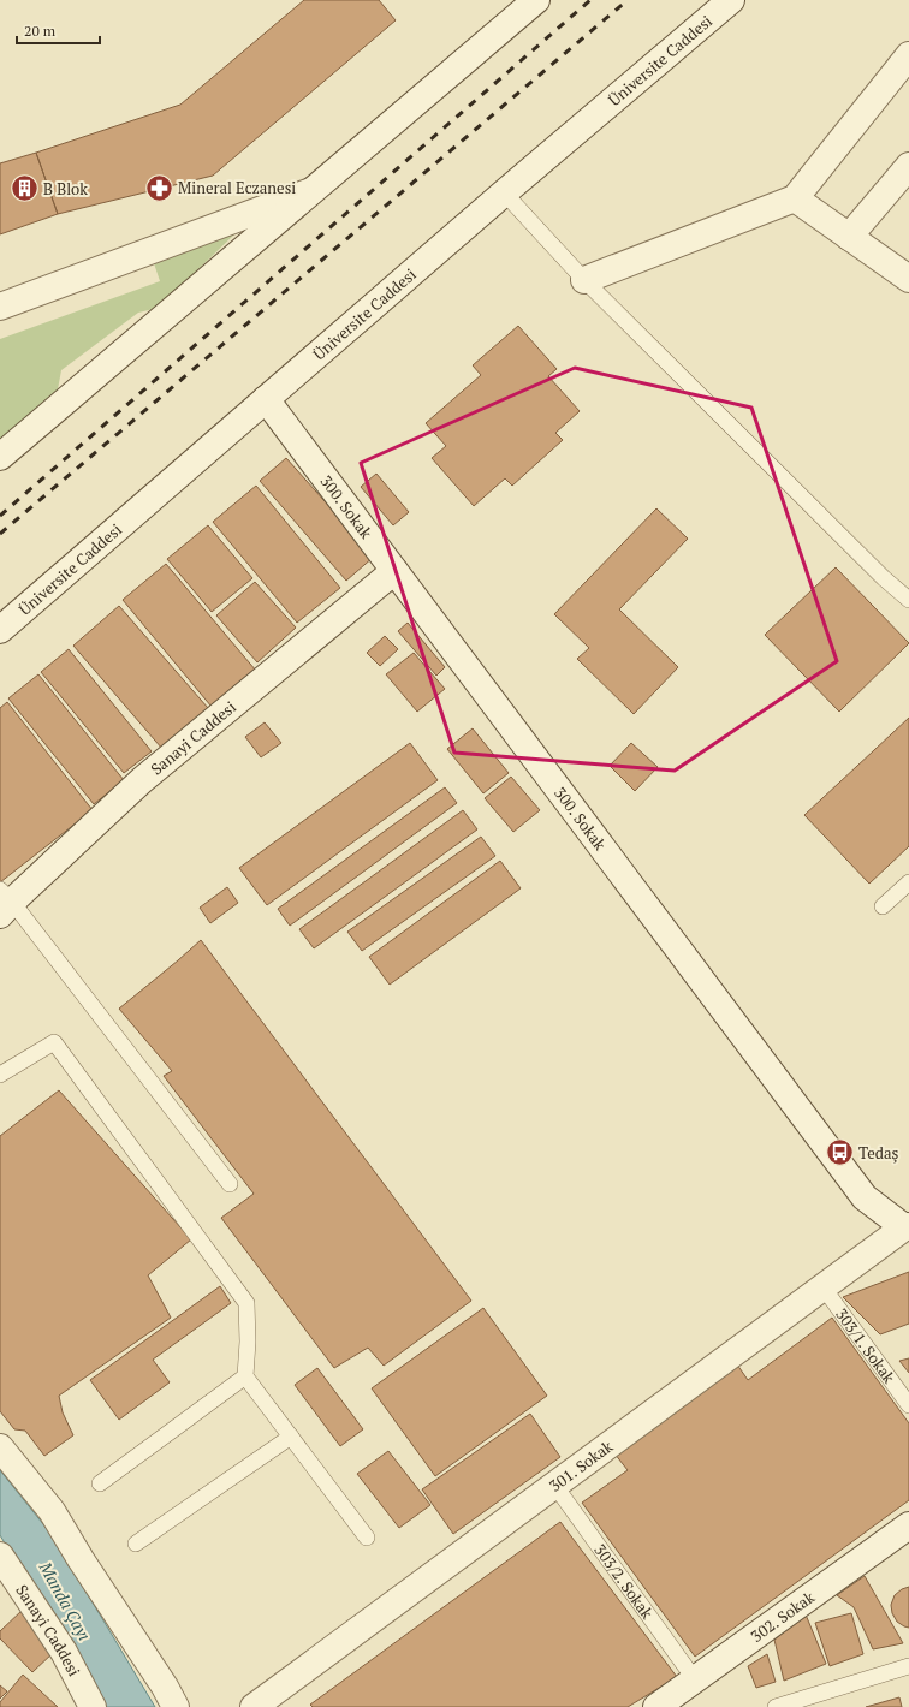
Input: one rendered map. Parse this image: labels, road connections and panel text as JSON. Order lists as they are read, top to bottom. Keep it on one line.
{"streets":{"street":["Üniversite Caddesi","300. Sokak","Sanayi Caddesi","301. Sokak","302. Sokak"],"lane":["303/1. Sokak","303/2. Sokak"]},"crossings":[["Üniversite Caddesi","300. Sokak"],["300. Sokak","Sanayi Caddesi"],["300. Sokak","301. Sokak"],["303/1. Sokak","301. Sokak"],["301. Sokak","303/2. Sokak"],["303/2. Sokak","302. Sokak"]],"water":["Manda Çayı"],"places":{"pharmacy":["Mineral Eczanesi"],"building":["B Blok"],"bus stop":["Tedaş"]},"scale_bar":"20 m"}
